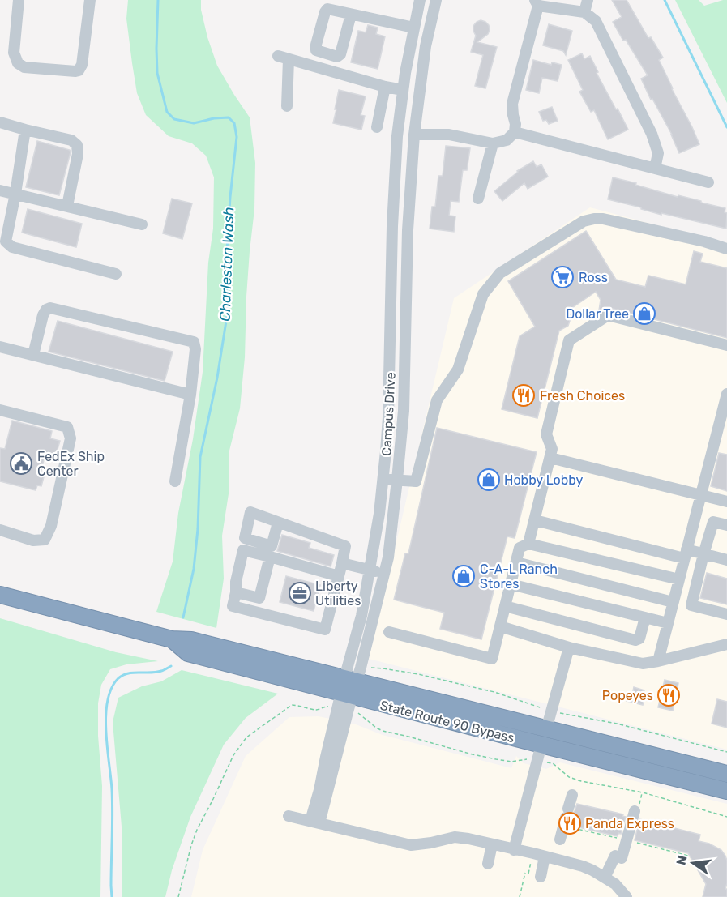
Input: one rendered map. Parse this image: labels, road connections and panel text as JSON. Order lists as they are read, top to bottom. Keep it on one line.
{"streets":{"highway":["State Route 90 Bypass"],"street":["Campus Drive"]},"crossings":[["Campus Drive","State Route 90 Bypass"]],"water":["Charleston Wash"],"places":{"supermarket":["Ross"],"shop":["Dollar Tree","Hobby Lobby","C-A-L Ranch Stores"],"restaurant":["Fresh Choices","Popeyes","Panda Express"],"public building":["FedEx Ship Center"],"office":["Liberty Utilities"]},"north":"left"}
